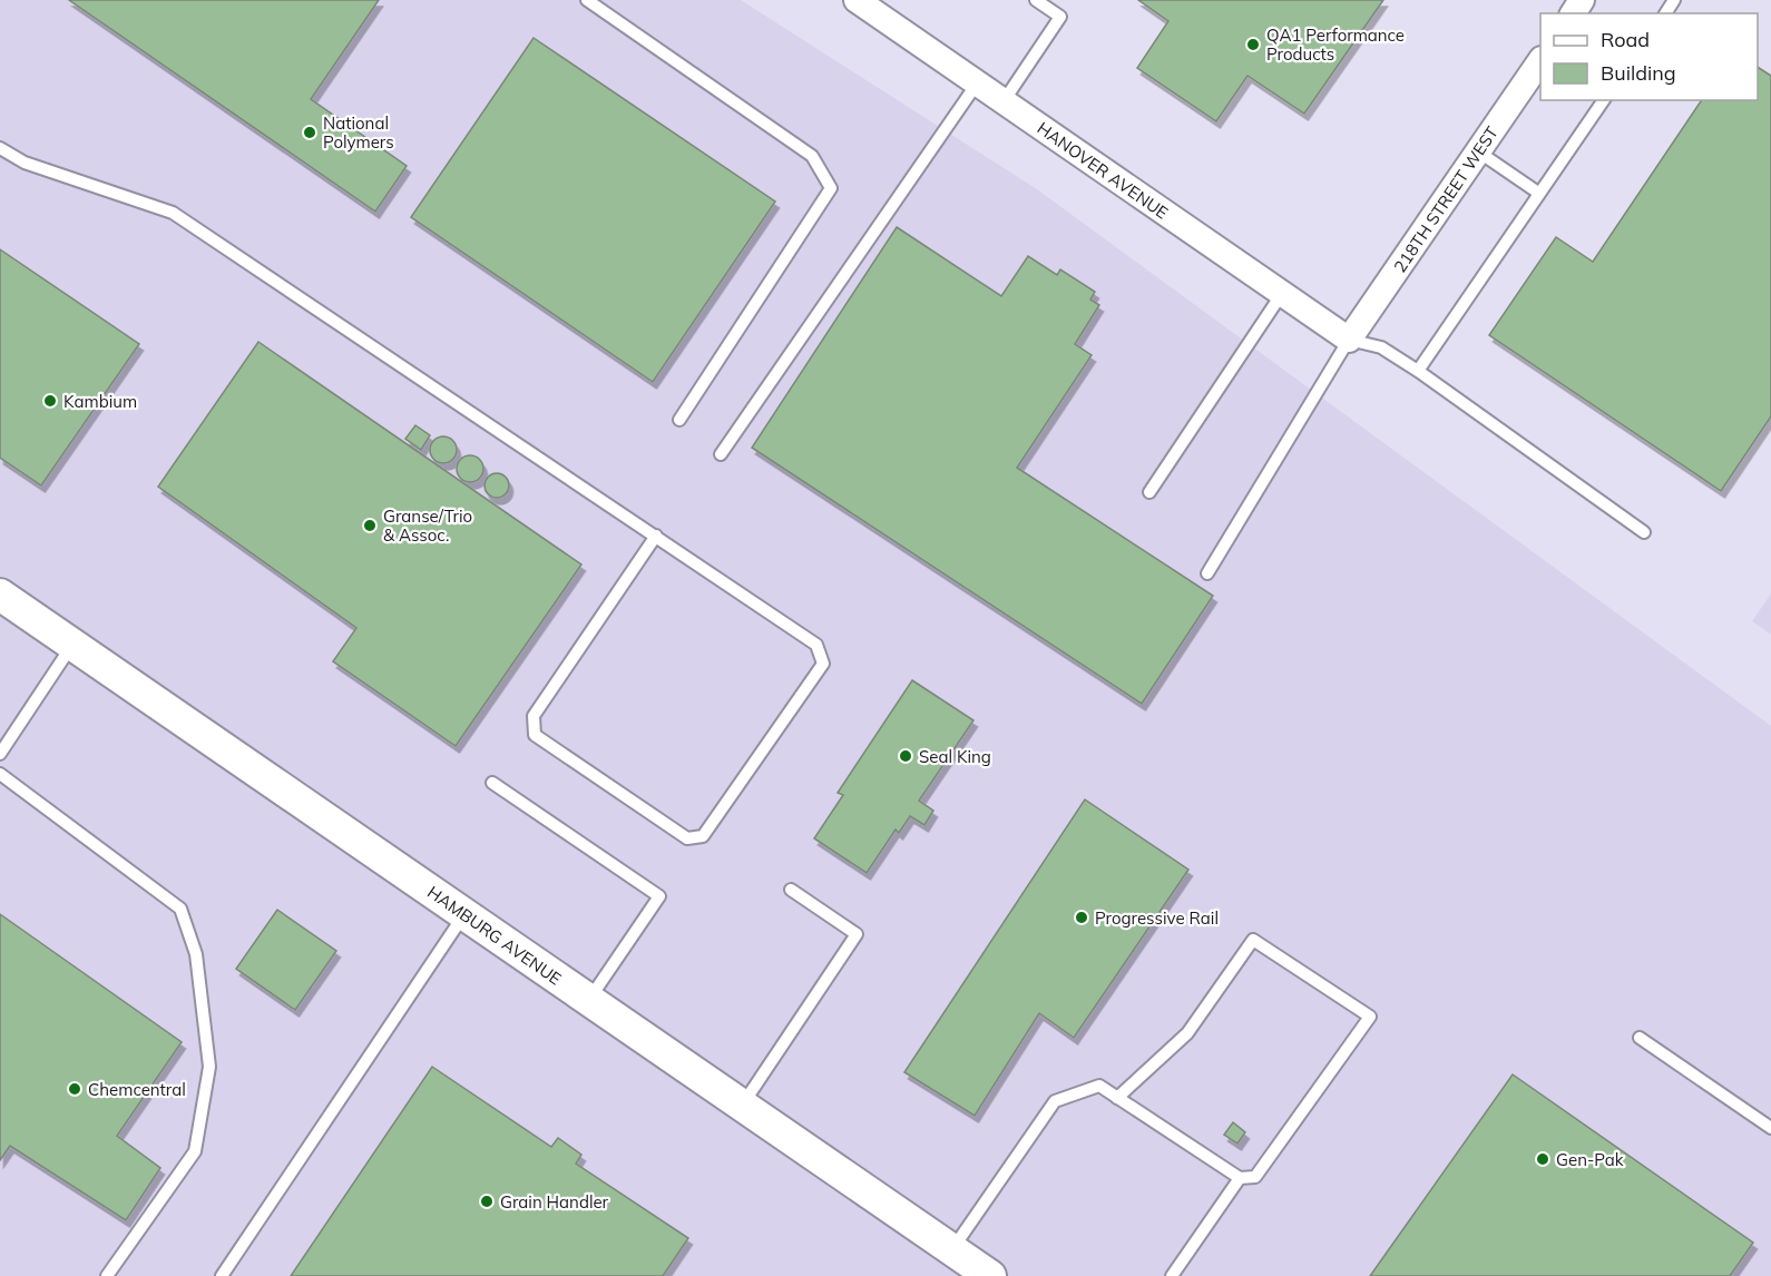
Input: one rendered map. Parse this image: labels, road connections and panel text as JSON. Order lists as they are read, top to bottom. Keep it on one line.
{"streets":{"street":["HANOVER AVENUE","218TH STREET WEST","HAMBURG AVENUE"]},"crossings":[["HANOVER AVENUE","218TH STREET WEST"]],"places":["QA1 Performance Products","National Polymers","Kambium","Granse/Trio & Assoc.","Seal King","Progressive Rail","Chemcentral","Gen-Pak","Grain Handler"],"legend":["Road","Building"]}
